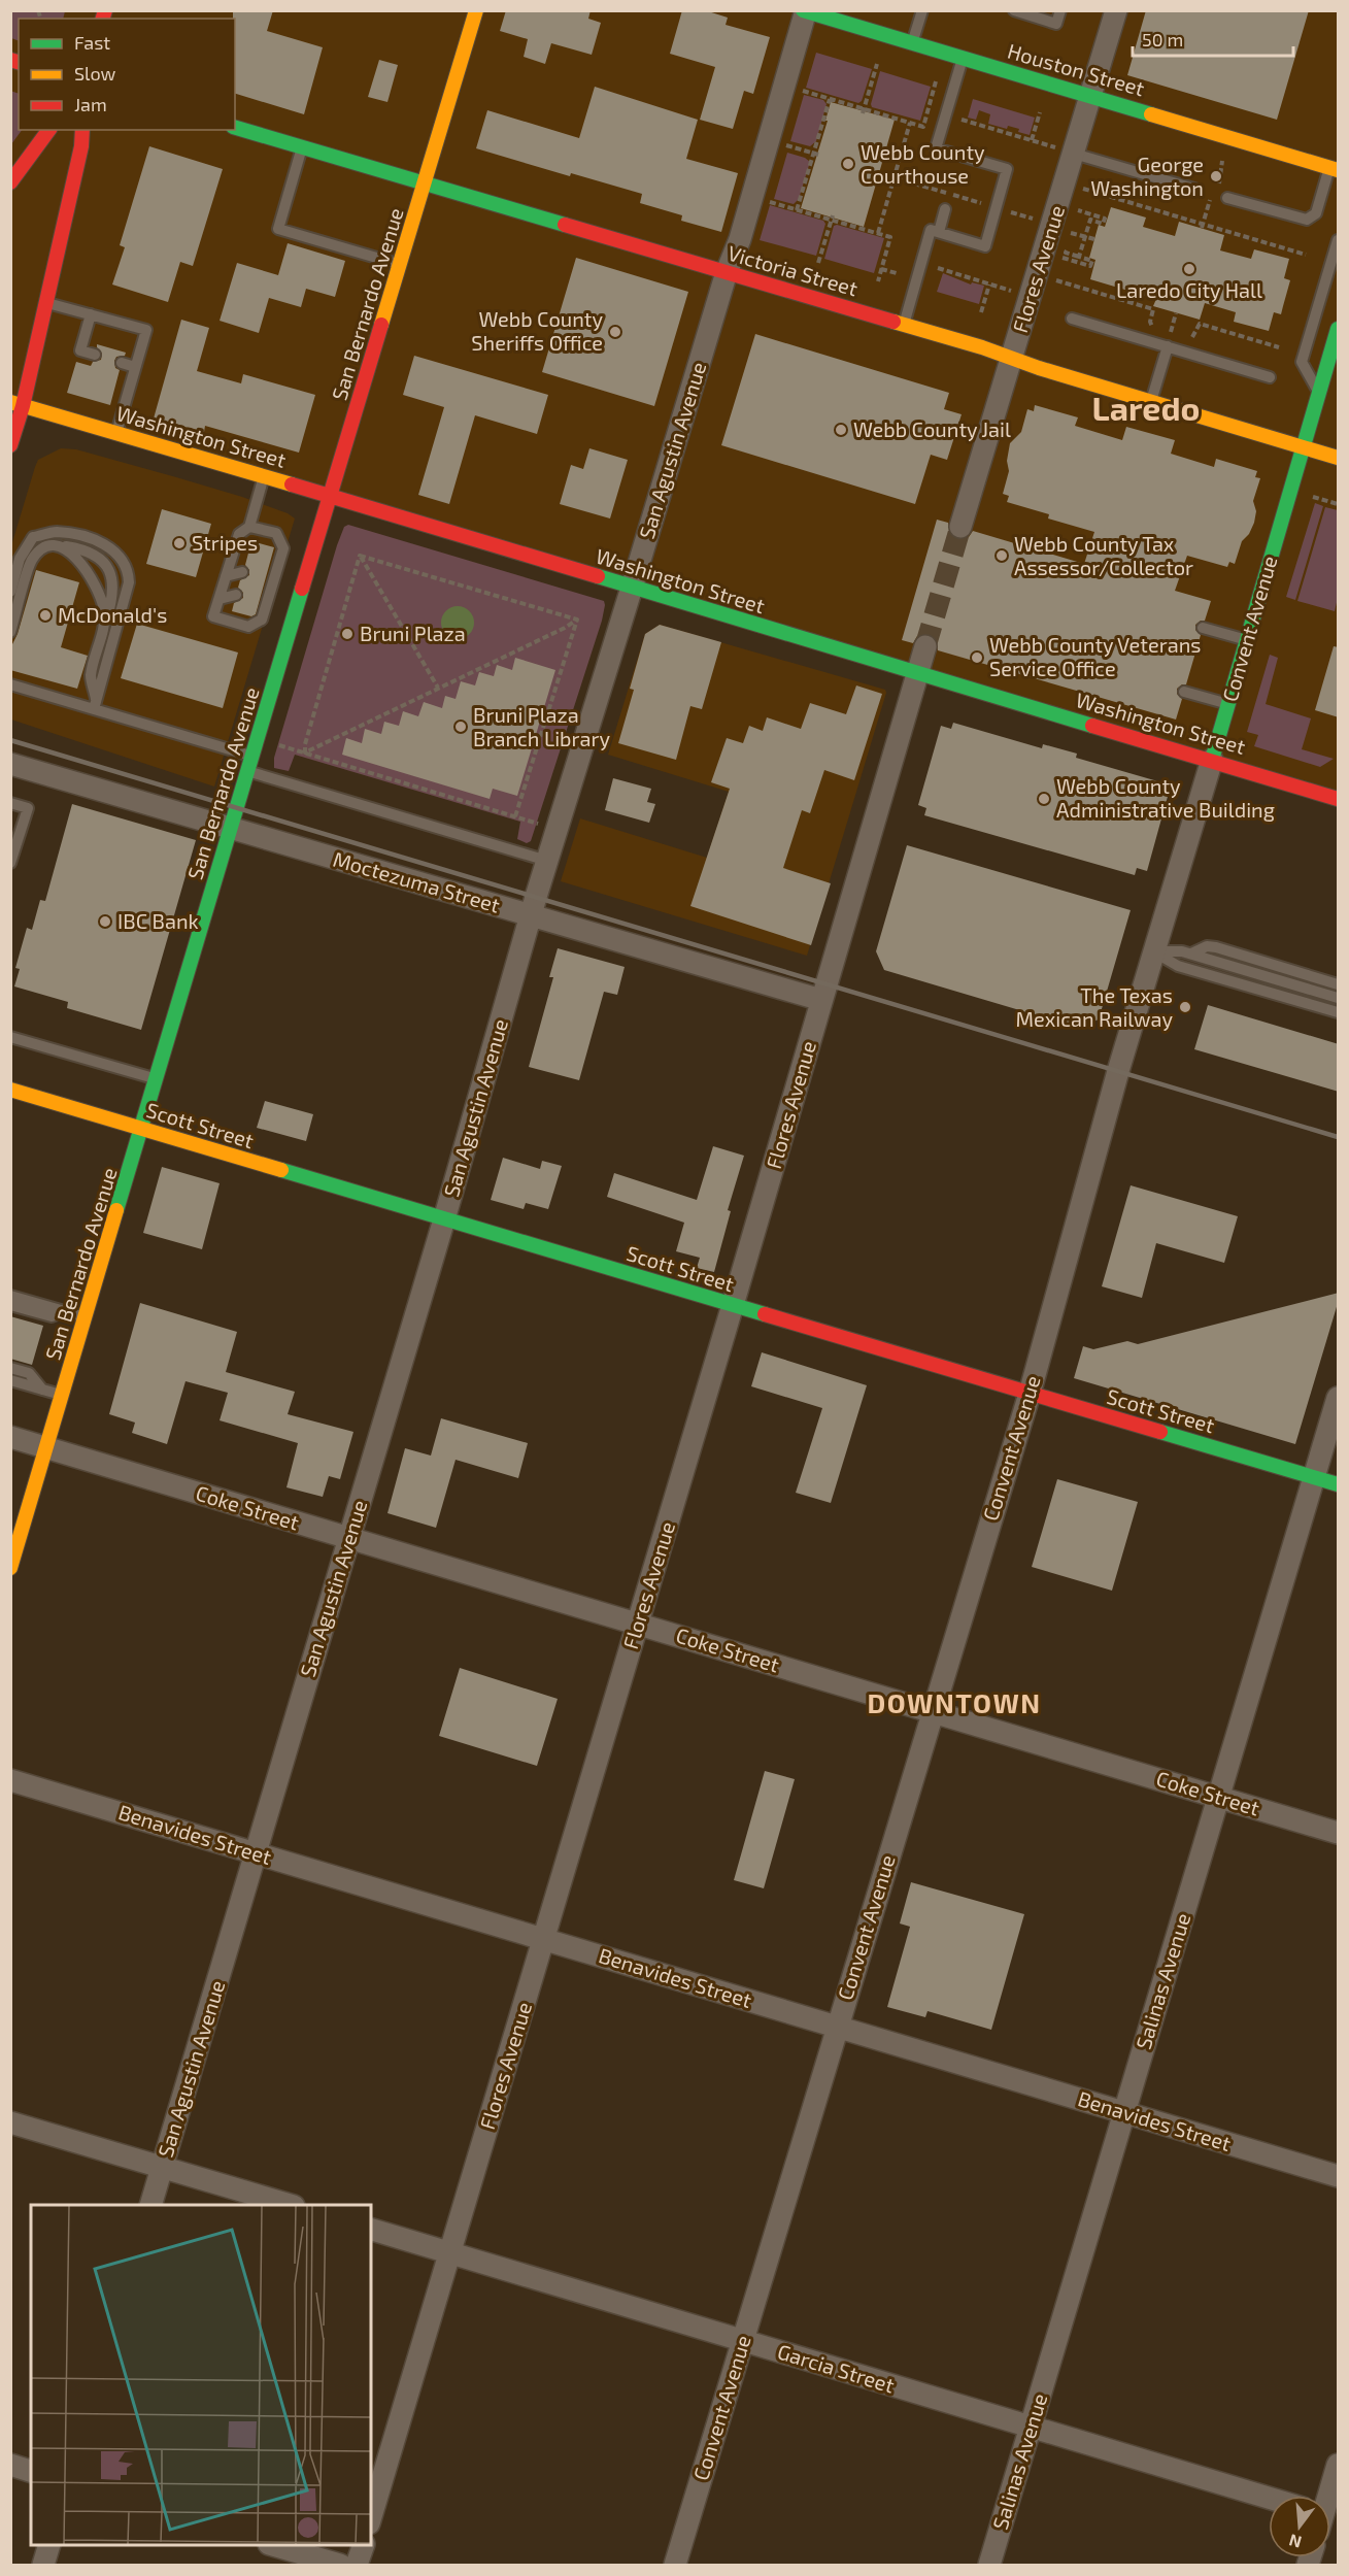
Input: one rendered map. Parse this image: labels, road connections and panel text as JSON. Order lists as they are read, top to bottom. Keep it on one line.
{"streets":{"main road":["Houston Street","Victoria Street","San Bernardo Avenue","Washington Street","Convent Avenue","Scott Street"],"street":["Flores Avenue","San Agustin Avenue","Moctezuma Street","Coke Street","Benavides Street","Salinas Avenue","Garcia Street"]},"crossings":[["Houston Street","Flores Avenue"],["Houston Street","San Agustin Avenue"],["Flores Avenue","Victoria Street"],["Flores Avenue","Washington Street"],["Flores Avenue","Moctezuma Street"],["Flores Avenue","Scott Street"],["Flores Avenue","Coke Street"],["Flores Avenue","Benavides Street"],["Flores Avenue","Garcia Street"],["Victoria Street","San Bernardo Avenue"],["Victoria Street","San Agustin Avenue"],["Victoria Street","Convent Avenue"],["San Bernardo Avenue","Washington Street"],["San Bernardo Avenue","Moctezuma Street"],["San Bernardo Avenue","Scott Street"],["San Bernardo Avenue","Coke Street"],["Washington Street","San Agustin Avenue"],["Washington Street","Convent Avenue"],["San Agustin Avenue","Moctezuma Street"],["San Agustin Avenue","Scott Street"],["San Agustin Avenue","Coke Street"],["San Agustin Avenue","Benavides Street"],["Convent Avenue","Scott Street"],["Convent Avenue","Coke Street"],["Convent Avenue","Benavides Street"],["Convent Avenue","Garcia Street"],["Scott Street","Salinas Avenue"],["Coke Street","Salinas Avenue"],["Benavides Street","Salinas Avenue"],["Salinas Avenue","Garcia Street"]],"districts":["Laredo","DOWNTOWN"],"places":["Webb County Courthouse","George Washington","Laredo City Hall","Webb County Sheriffs Office","Webb County Jail","Stripes","Webb County Tax Assessor/Collector","McDonald's","Bruni Plaza","Webb County Veterans Service Office","Bruni Plaza Branch Library","Webb County Administrative Building","IBC Bank","The Texas Mexican Railway"],"legend":["Fast","Slow","Jam"],"scale_bar":"50 m","north":"bottom"}
